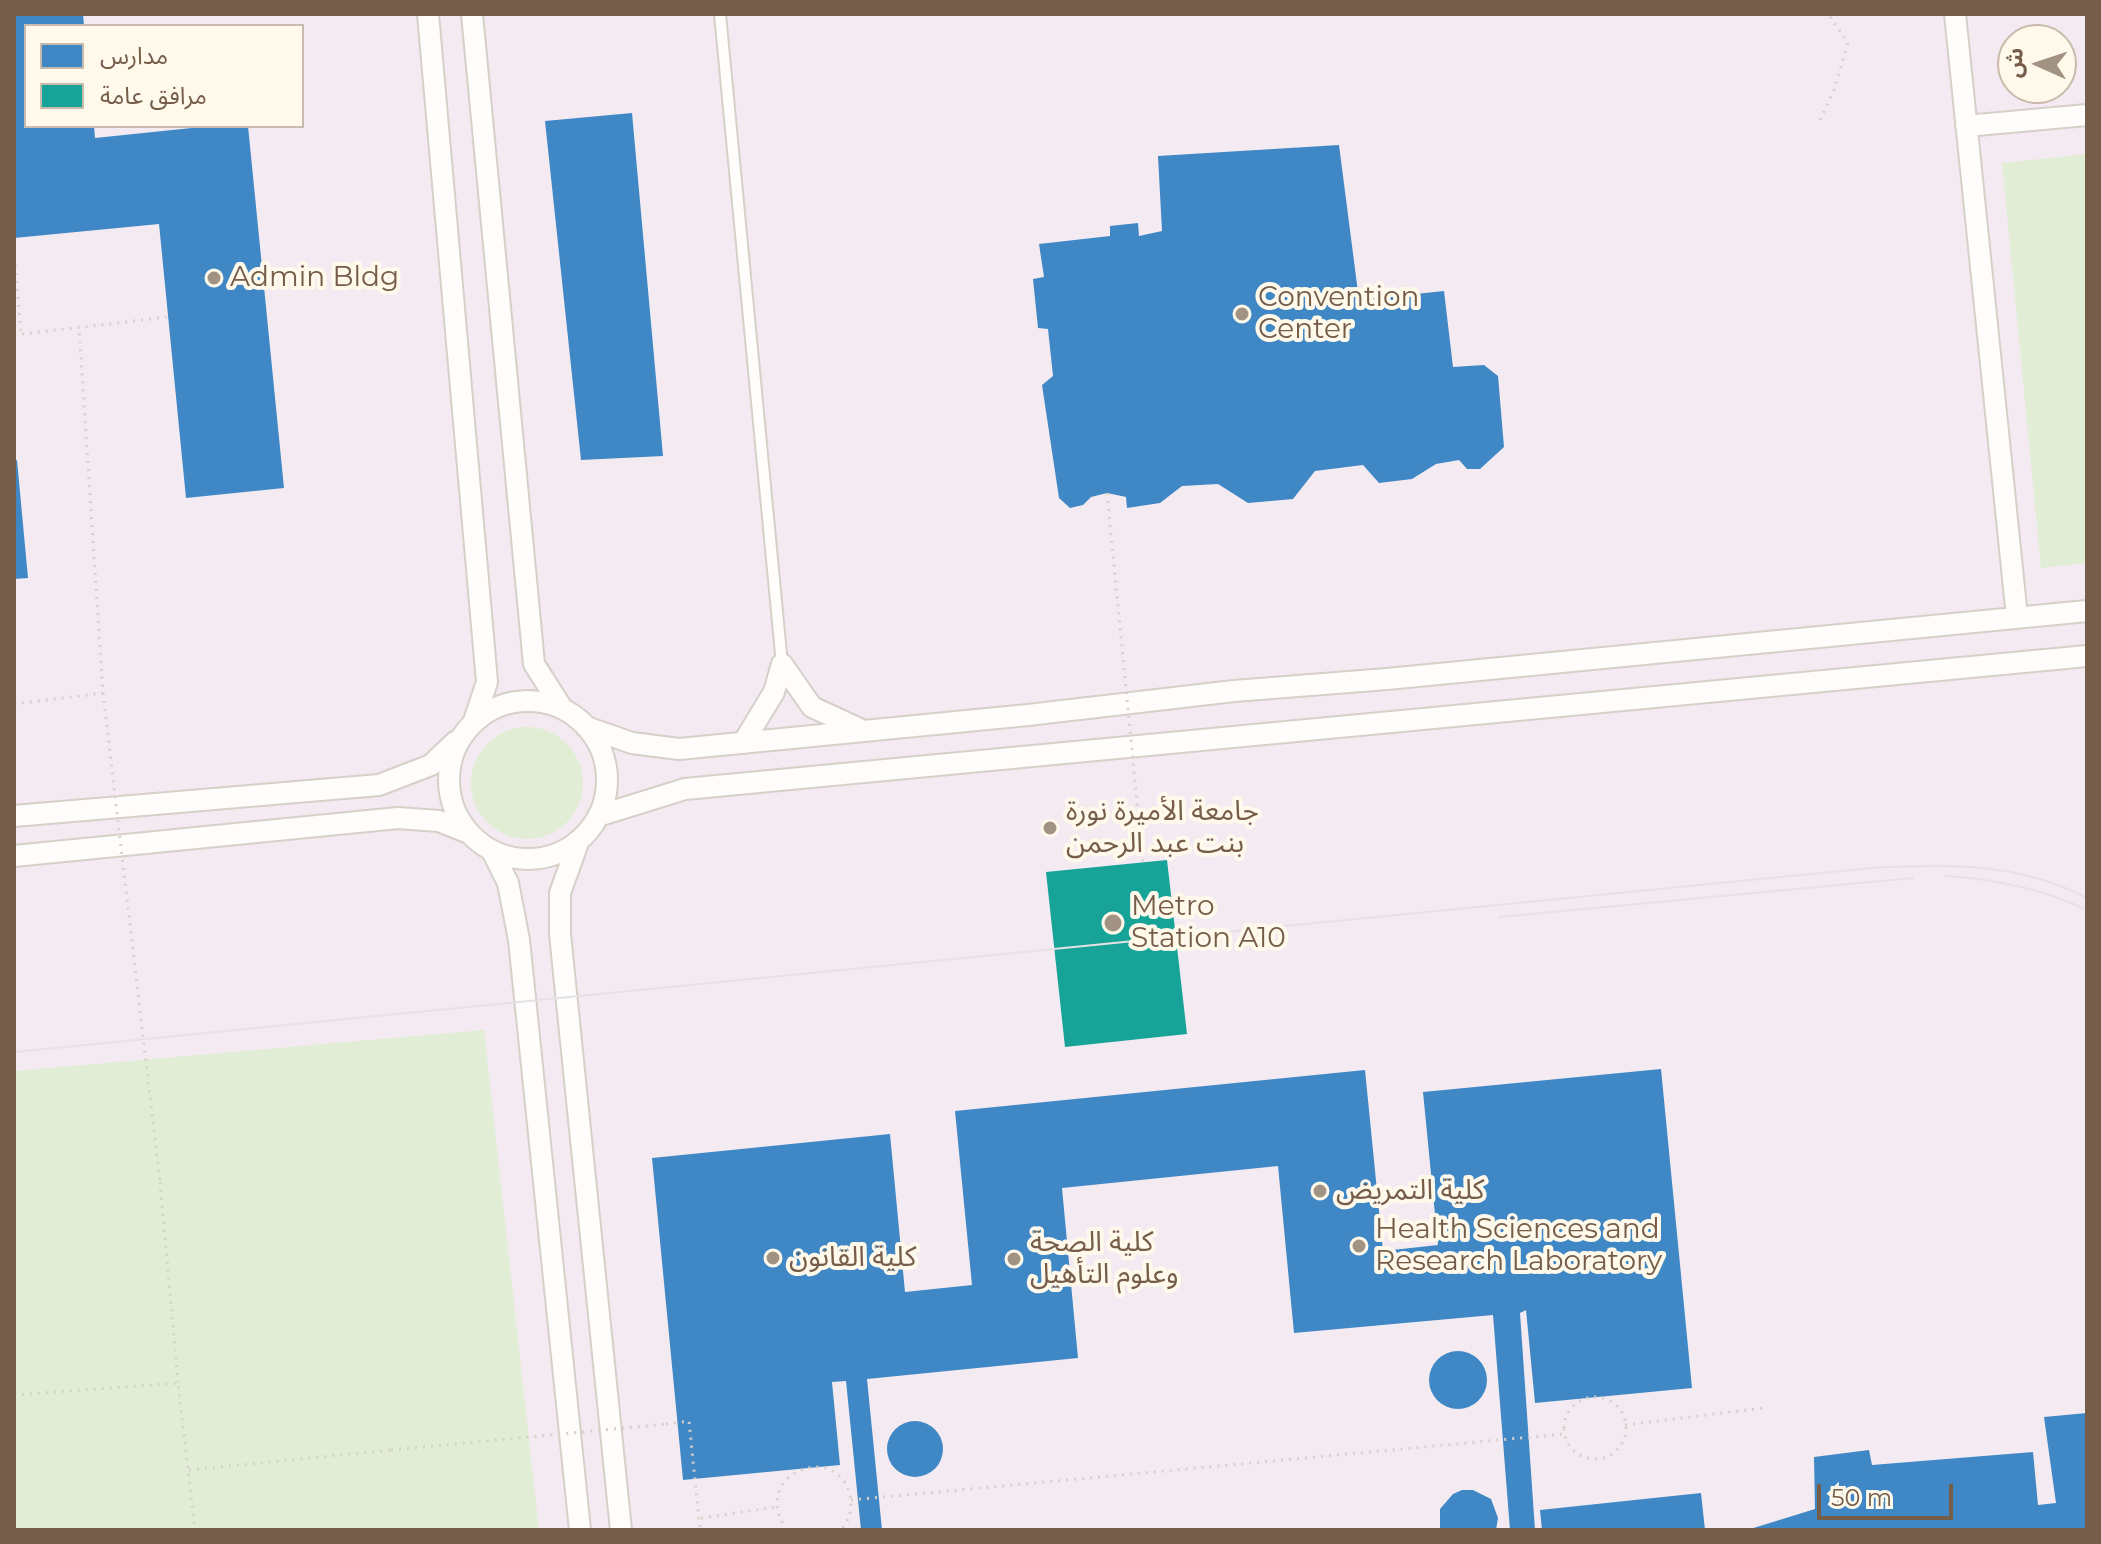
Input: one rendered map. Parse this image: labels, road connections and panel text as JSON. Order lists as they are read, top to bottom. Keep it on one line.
{"places":["Admin Bldg","Convention Center","جامعة الأميرة نورة بنت عبد الرحمن","Metro Station A10","كلية التمريض","Health Sciences and Research Laboratory","كلية القانون","كلية الصحة وعلوم التأهيل"],"legend":["مدارس","مرافق عامة"],"scale_bar":"50 m","north":"left"}
